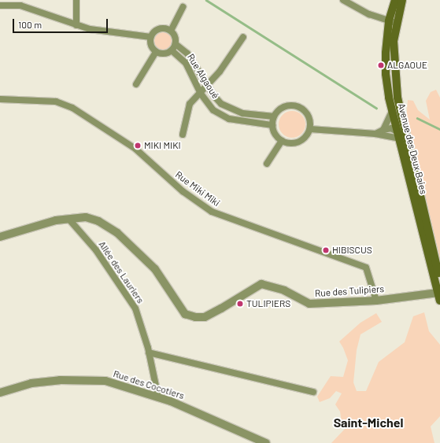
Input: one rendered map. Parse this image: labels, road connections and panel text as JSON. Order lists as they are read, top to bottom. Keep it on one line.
{"streets":{"main road":["Avenue des Deux Baies"],"street":["Rue Algaoué","Rue Miki Miki","Allée des Lauriers","Rue des Tulipiers","Rue des Cocotiers"]},"crossings":[["Avenue des Deux Baies","Rue des Tulipiers"],["Rue Miki Miki","Rue des Tulipiers"],["Allée des Lauriers","Rue des Tulipiers"],["Allée des Lauriers","Rue des Cocotiers"]],"districts":["Saint-Michel"],"places":["ALGAOUE","MIKI MIKI","HIBISCUS","TULIPIERS"],"scale_bar":"100 m"}
